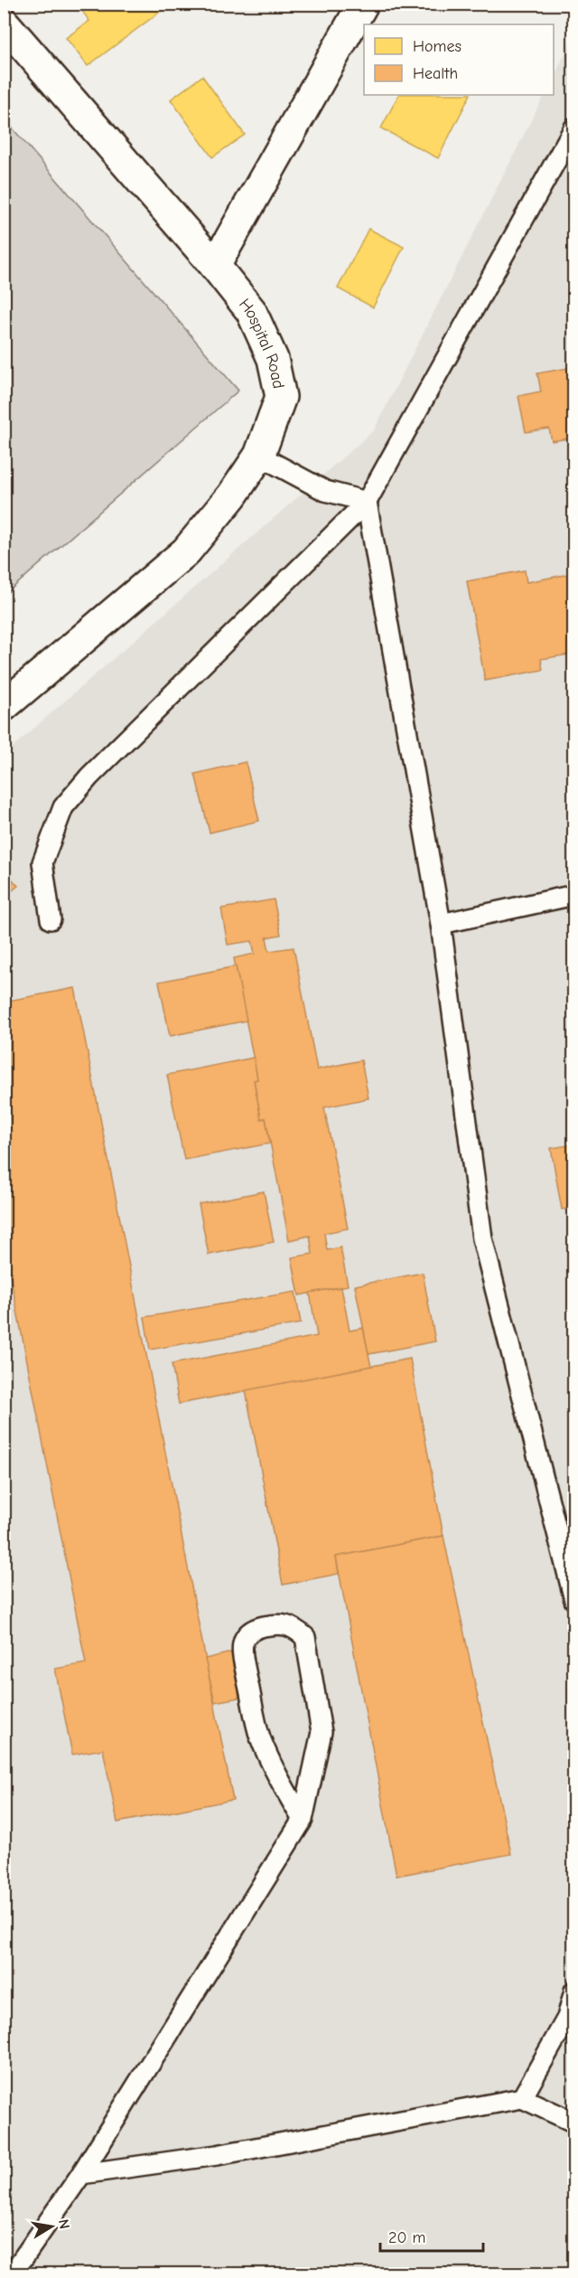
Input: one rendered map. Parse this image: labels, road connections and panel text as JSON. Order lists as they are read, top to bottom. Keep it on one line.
{"streets":{"street":["Hospital Road"]},"legend":["Homes","Health"],"scale_bar":"20 m","north":"right"}
